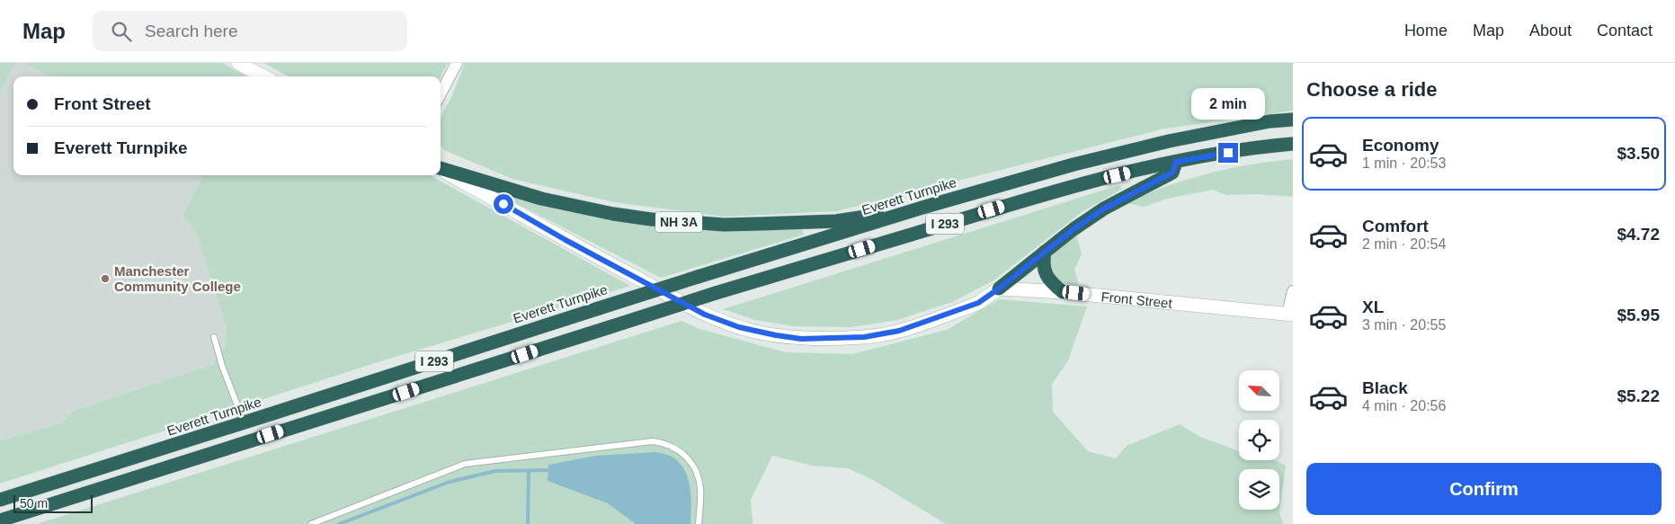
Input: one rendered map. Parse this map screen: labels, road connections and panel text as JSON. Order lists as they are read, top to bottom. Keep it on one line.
{"streets":{"highway":["Everett Turnpike","NH 3A","I 293"],"main road":["Front Street"]},"crossings":[["Everett Turnpike","NH 3A"],["NH 3A","I 293"],["NH 3A","Front Street"]],"places":["Manchester Community College"],"scale_bar":"50 m","north":"top left","page":{"header":"Map","search":"Search here","nav":["Home","Map","About","Contact"],"heading":"Choose a ride","banner":["Front Street","Everett Turnpike"],"bubble":"2 min","list":[{"name":"Economy","note":"1 min · 20:53","value":"$3.50"},{"name":"Comfort","note":"2 min · 20:54","value":"$4.72"},{"name":"XL","note":"3 min · 20:55","value":"$5.95"},{"name":"Black","note":"4 min · 20:56","value":"$5.22"}],"buttons":"Confirm","scale":"50 m"}}
